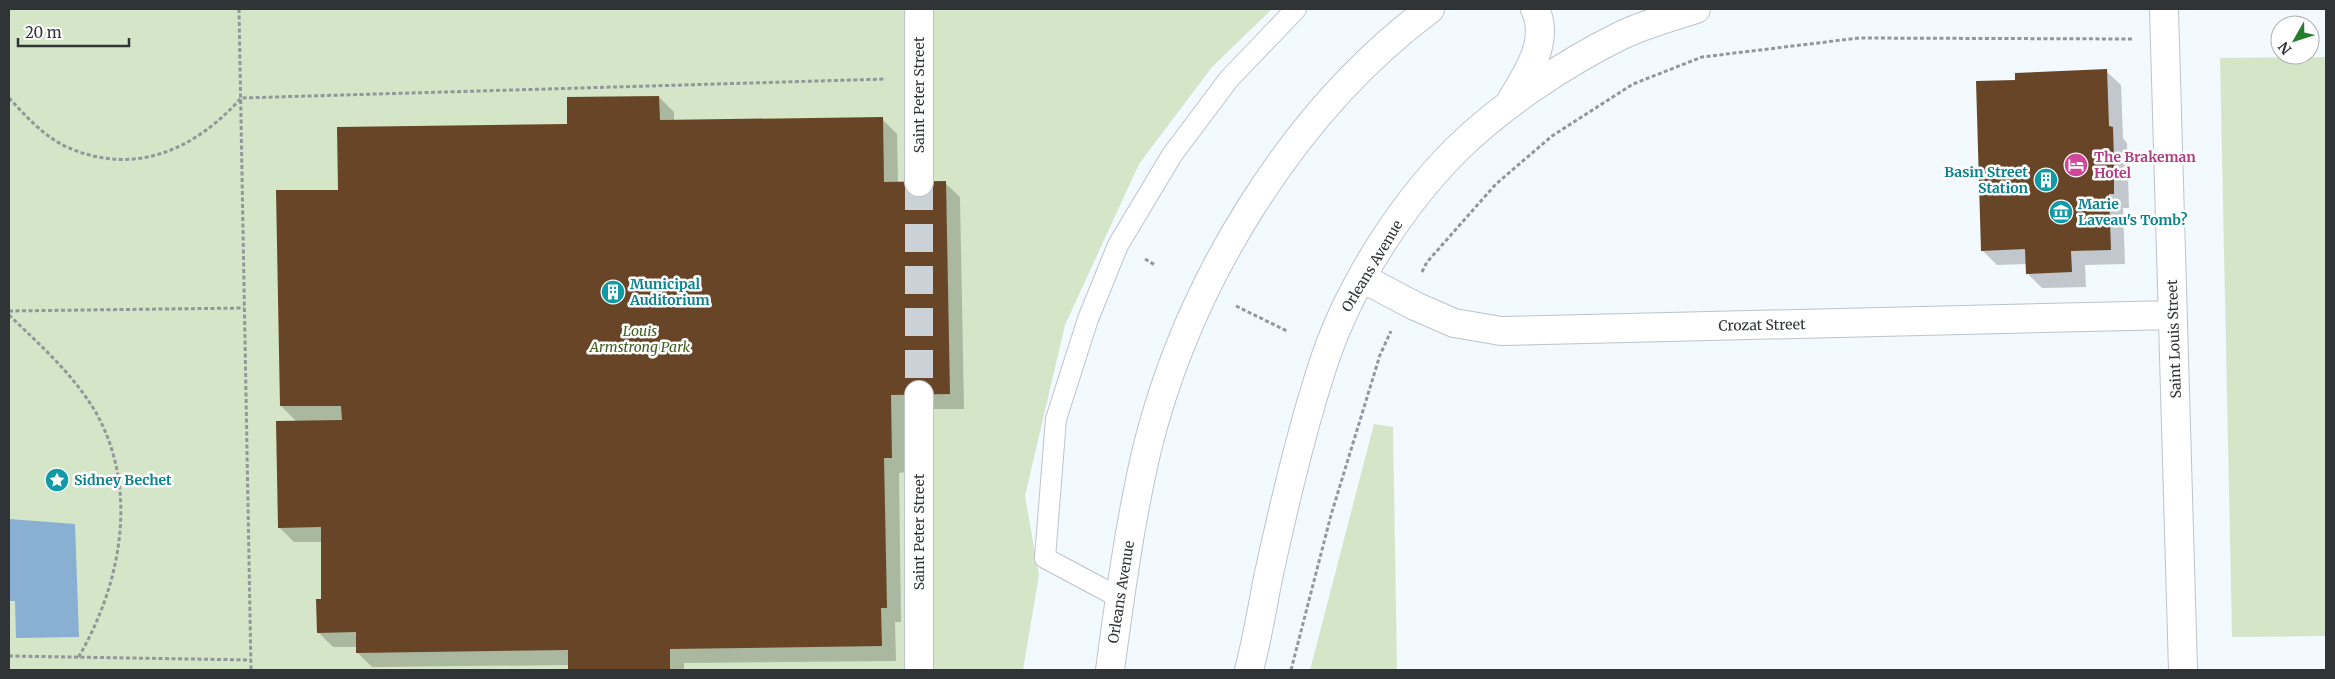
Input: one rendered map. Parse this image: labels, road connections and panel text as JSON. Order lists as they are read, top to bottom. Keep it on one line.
{"streets":{"street":["Saint Peter Street","Orleans Avenue","Crozat Street","Saint Louis Street"]},"crossings":[["Orleans Avenue","Crozat Street"],["Crozat Street","Saint Louis Street"]],"parks":["Louis Armstrong Park"],"places":{"hotel":["The Brakeman Hotel"],"building":["Basin Street Station","Municipal Auditorium"],"museum":["Marie Laveau's Tomb?"],"place":["Sidney Bechet"]},"scale_bar":"20 m","north":"bottom left"}
